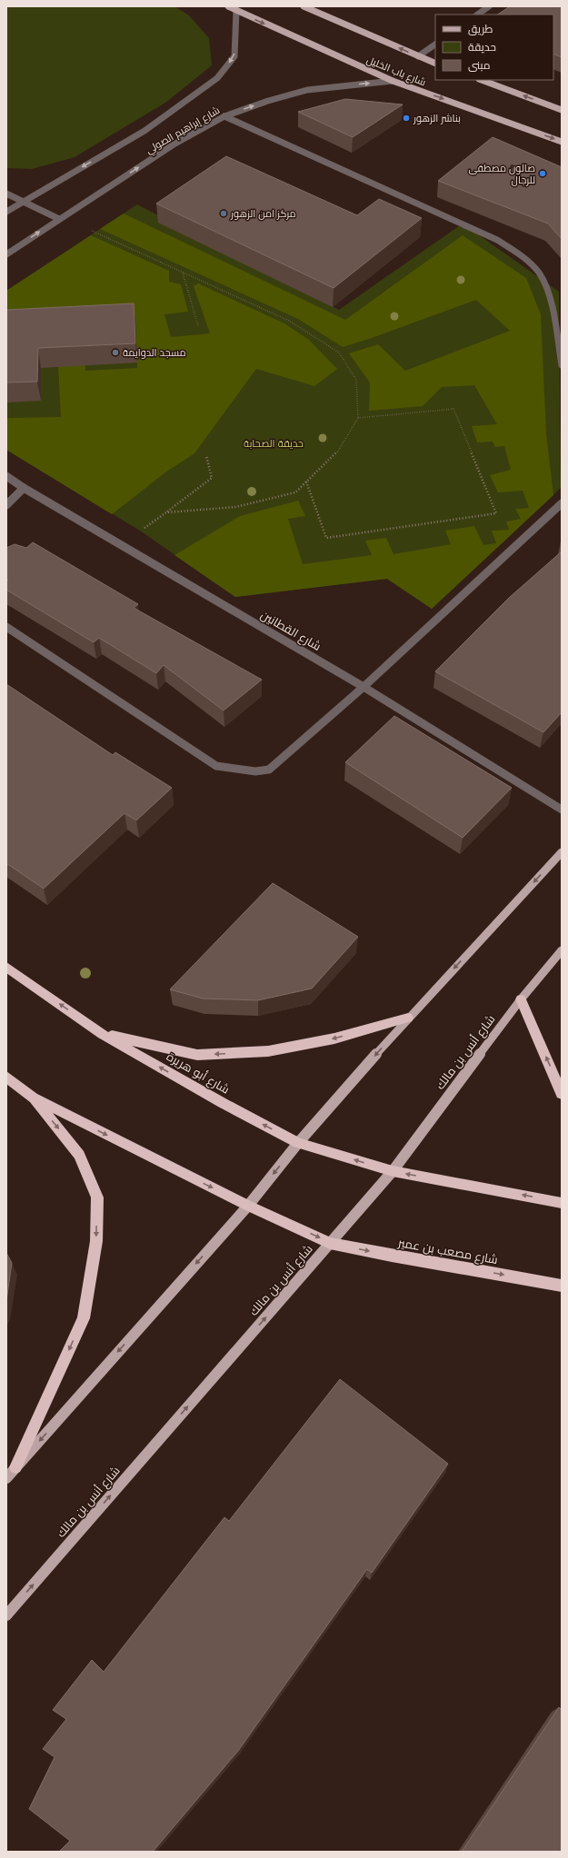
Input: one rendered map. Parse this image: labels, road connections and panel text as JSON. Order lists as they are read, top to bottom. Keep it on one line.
{"streets":{"highway":["شارع أبو هريرة","شارع مصعب بن عمير"],"main road":["شارع باب الخليل","شارع أنس بن مالك"],"street":["شارع إبراهيم الصولي","شارع القطانين"]},"crossings":[["شارع باب الخليل","شارع إبراهيم الصولي"],["شارع أنس بن مالك","شارع أبو هريرة"],["شارع أنس بن مالك","شارع مصعب بن عمير"]],"one_way":["شارع أنس بن مالك"],"parks":["حديقة الصحابة"],"places":["بناشر الزهور","صالون مصطفى للرجال","مركز امن الزهور","مسجد الدوايمة"],"legend":["طريق","حديقة","مبنى"]}
